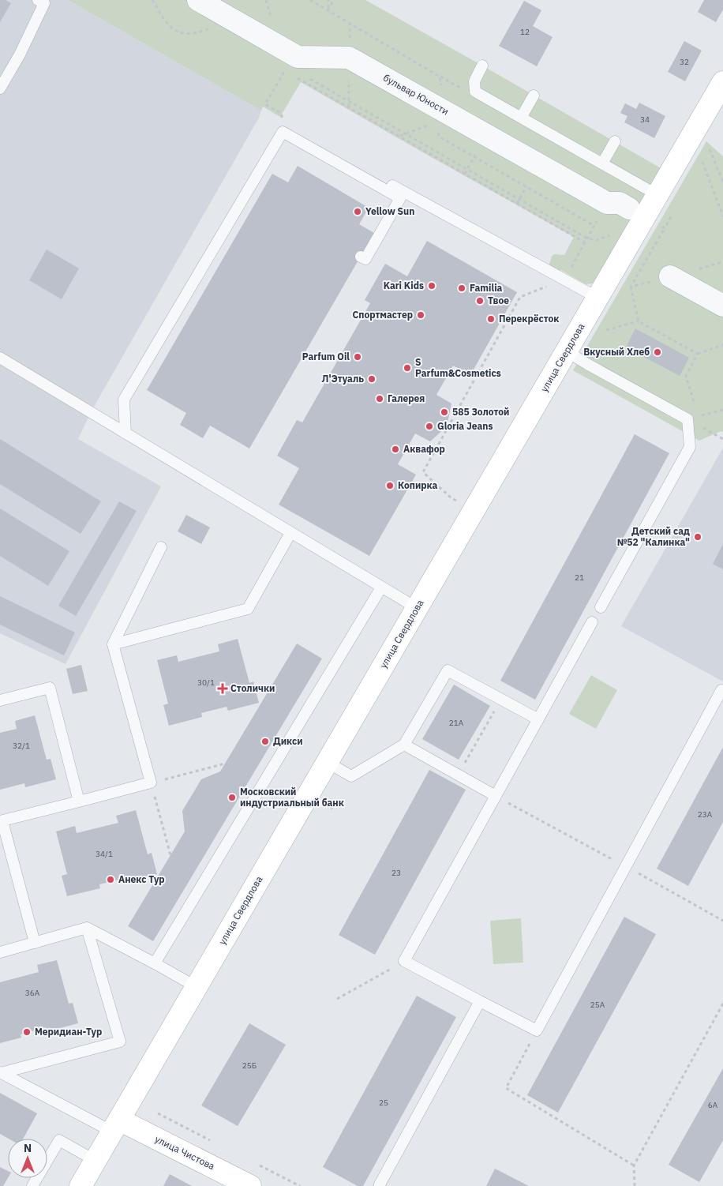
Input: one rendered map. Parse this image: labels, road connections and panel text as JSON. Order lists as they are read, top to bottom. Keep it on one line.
{"streets":{"street":["бульвар Юности","улица Свердлова","улица Чистова"]},"crossings":[["улица Свердлова","улица Чистова"]],"places":{"other":["Yellow Sun","Kari Kids","Familia","Твое","Спортмастер","Перекрёсток","Вкусный Хлеб","Parfum Oil","S Parfum&Cosmetics","Л'Этуаль","Галерея","585 Золотой","Gloria Jeans","Аквафор","Копирка","Детский сад №52 \"Калинка\"","Дикси","Московский индустриальный банк","Анекс Тур","Меридиан-Тур"],"health":["Столички"]},"house_numbers":["12","32","34","21","30/1","21А","32/1","23А","34/1","23","36А","25А","25Б","25","6А"],"north":"top"}
